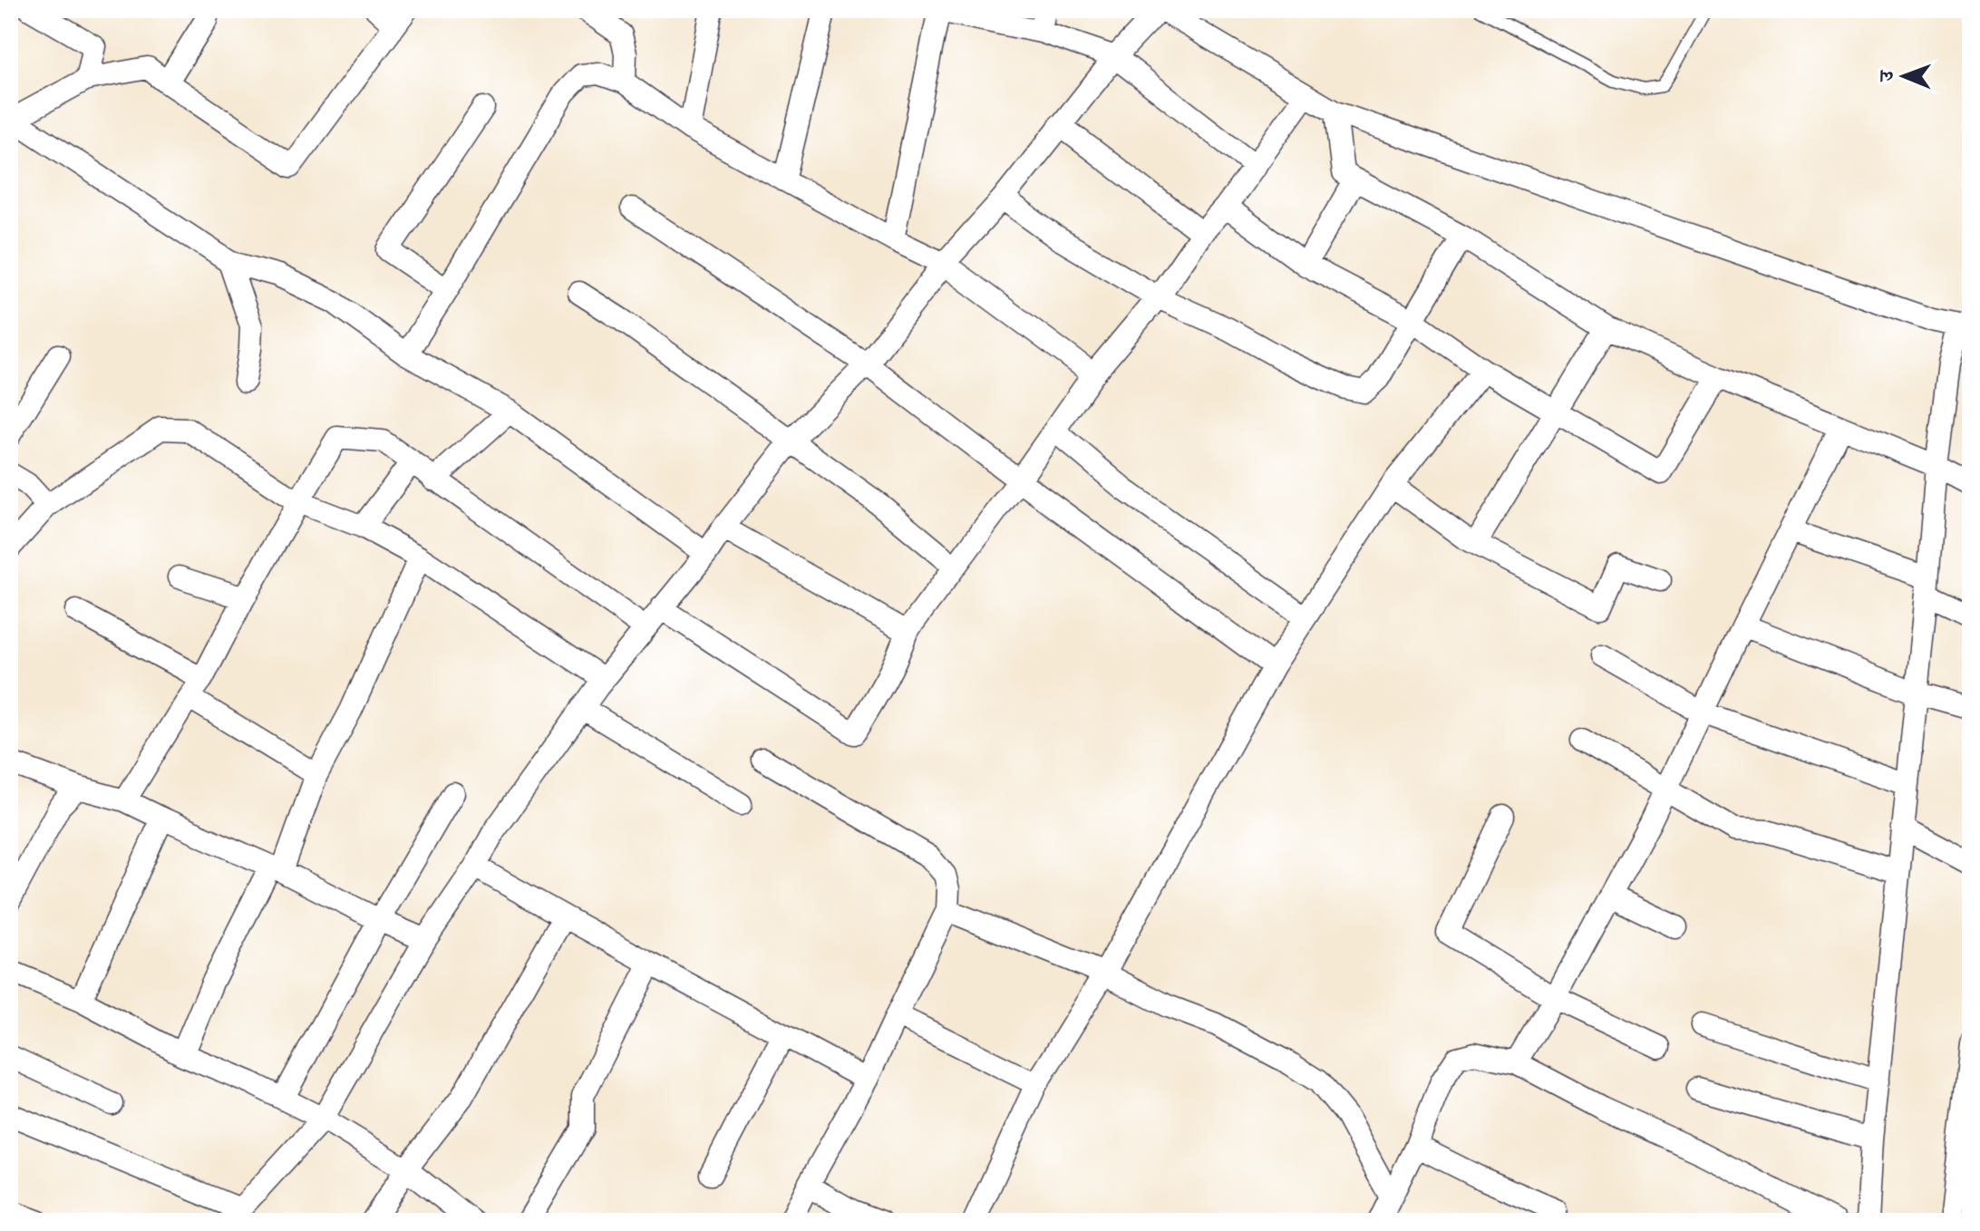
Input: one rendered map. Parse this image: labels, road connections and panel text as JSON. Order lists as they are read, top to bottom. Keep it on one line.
{"north":"left"}
